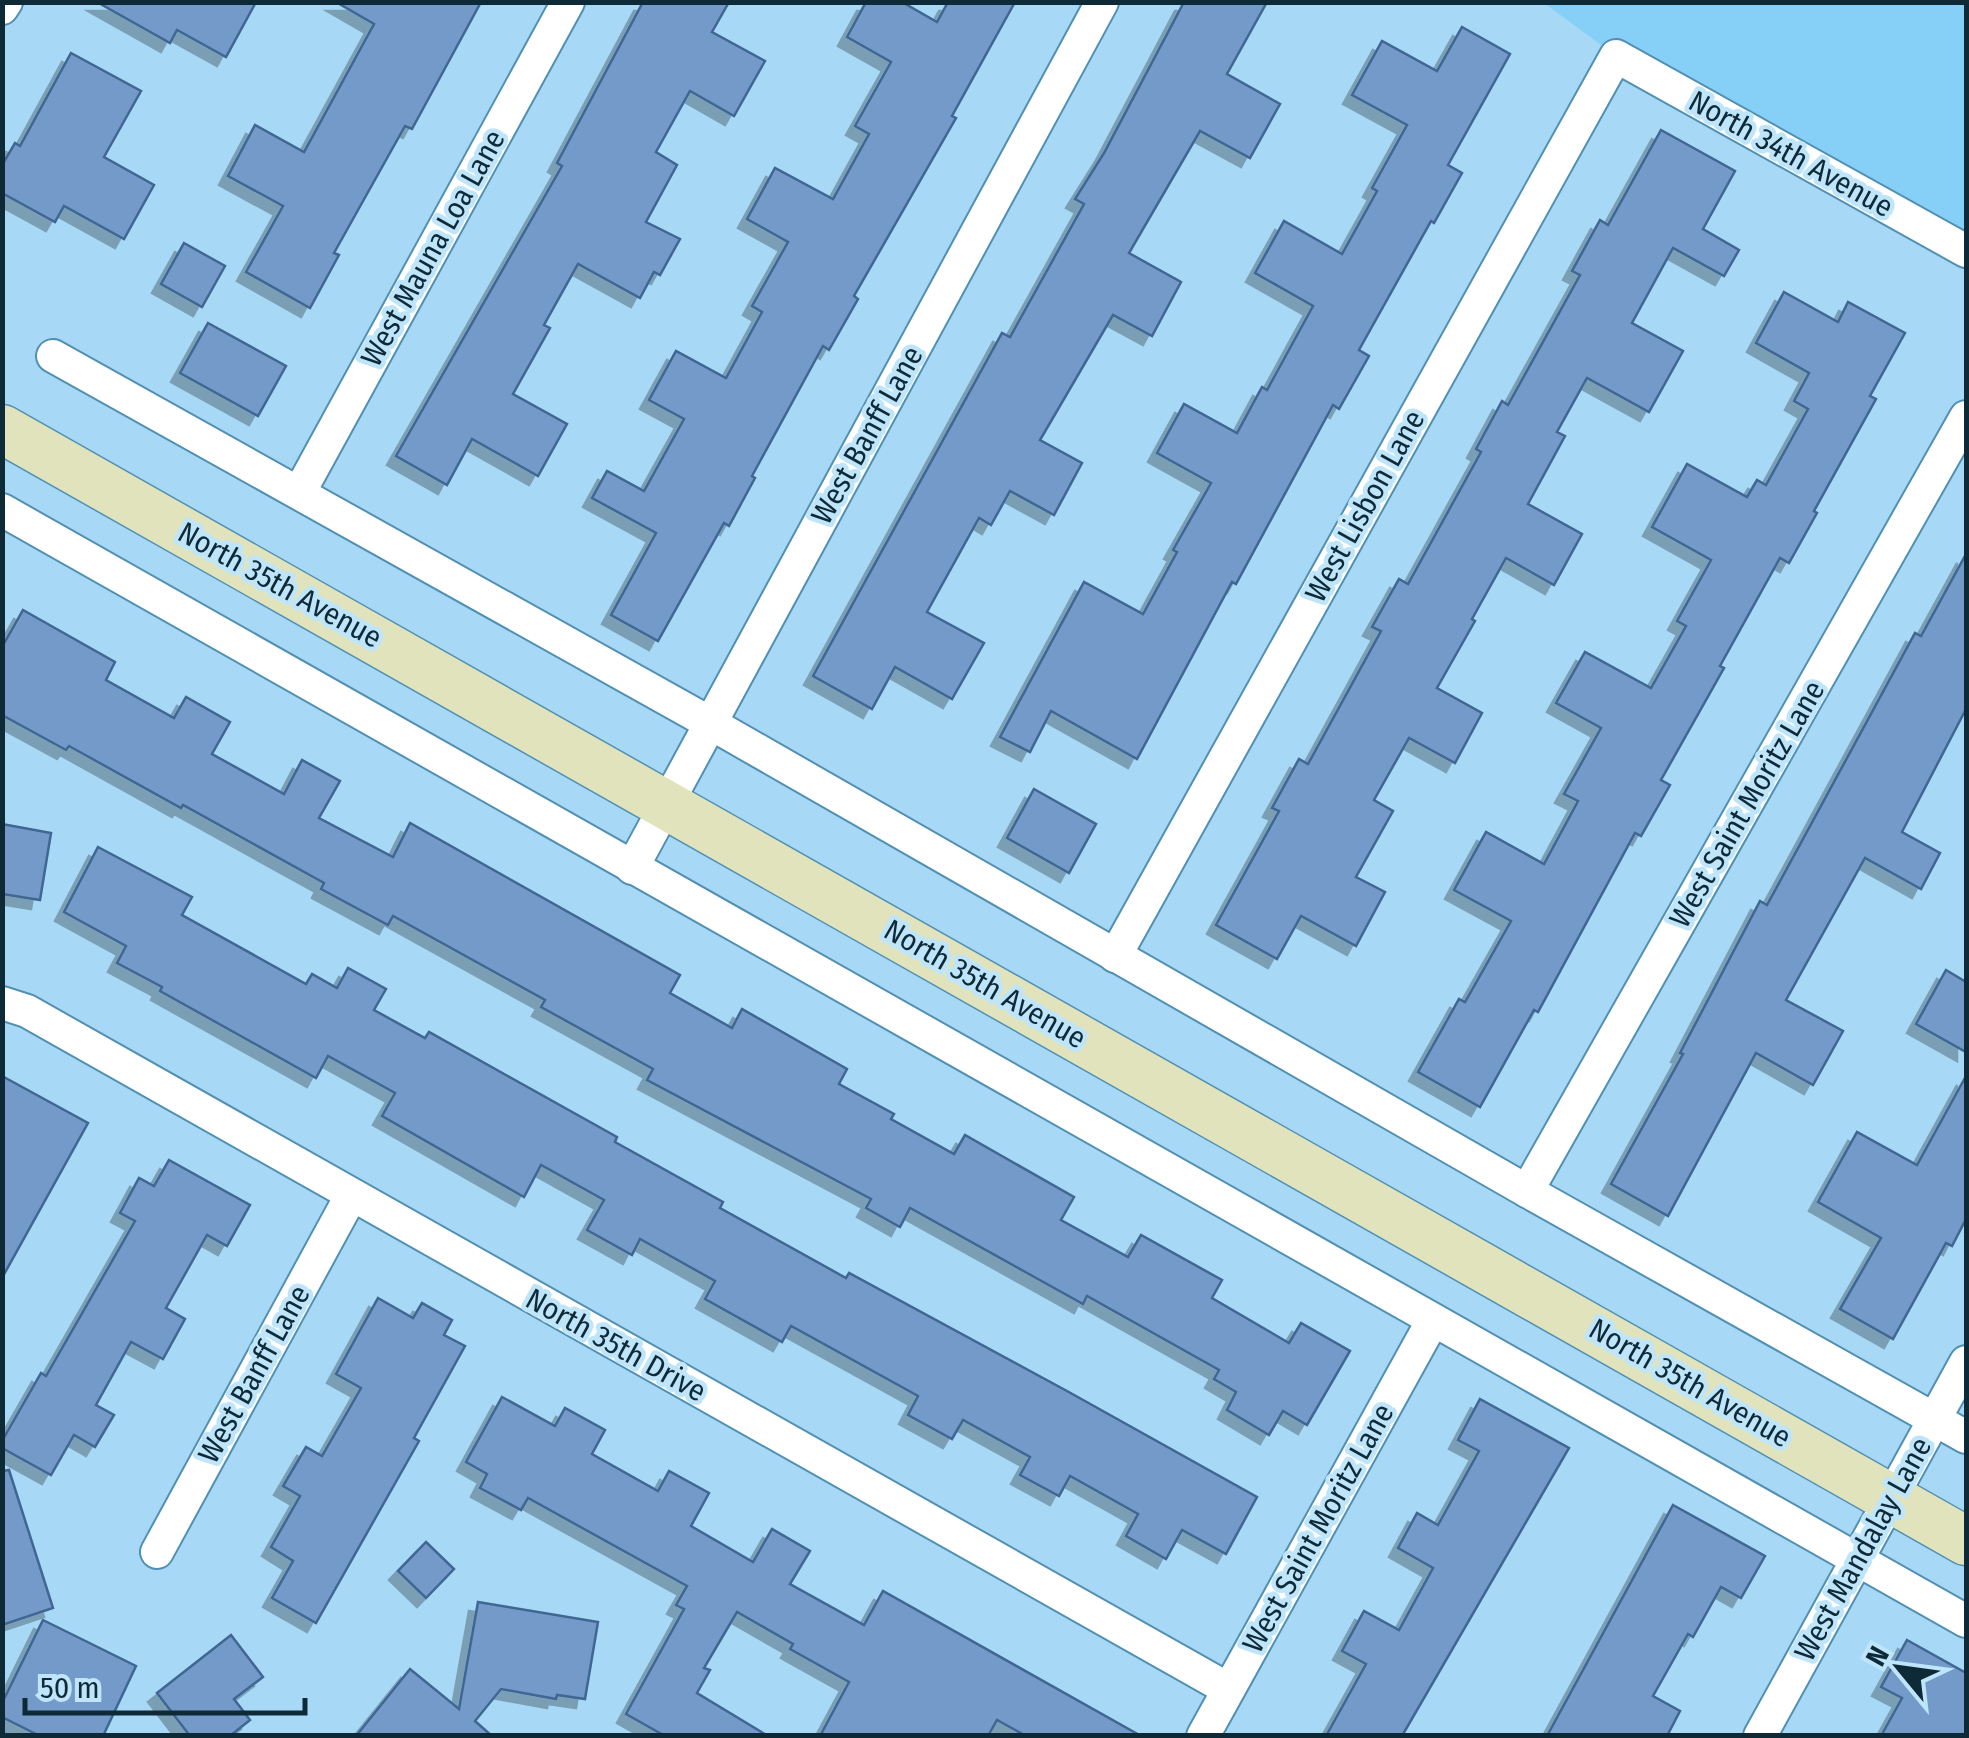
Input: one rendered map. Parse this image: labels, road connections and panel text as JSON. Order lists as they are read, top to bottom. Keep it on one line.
{"streets":{"main road":["North 35th Avenue"],"street":["North 34th Avenue","West Mauna Loa Lane","West Banff Lane","West Lisbon Lane","West Saint Moritz Lane","North 35th Drive","West Mandalay Lane"]},"crossings":[["North 34th Avenue","West Lisbon Lane"],["West Banff Lane","North 35th Avenue"],["West Banff Lane","North 35th Drive"],["North 35th Avenue","West Mandalay Lane"],["West Saint Moritz Lane","North 35th Drive"]],"scale_bar":"50 m","north":"top left"}
